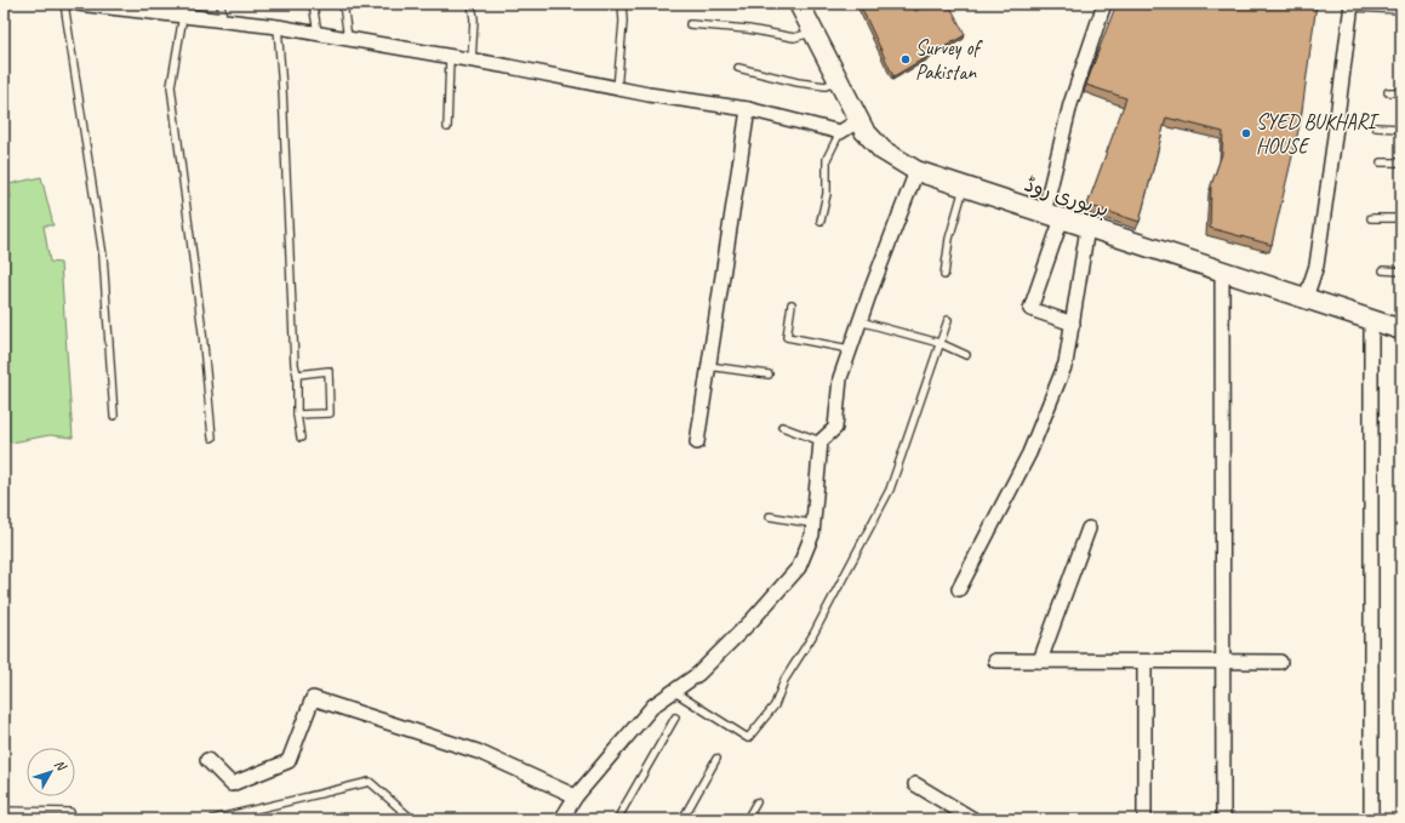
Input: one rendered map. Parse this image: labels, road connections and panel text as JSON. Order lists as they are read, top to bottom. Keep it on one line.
{"streets":{"main road":["بریوری روڈ"]},"places":["Survey of Pakistan","SYED BUKHARI HOUSE"],"north":"top right"}
